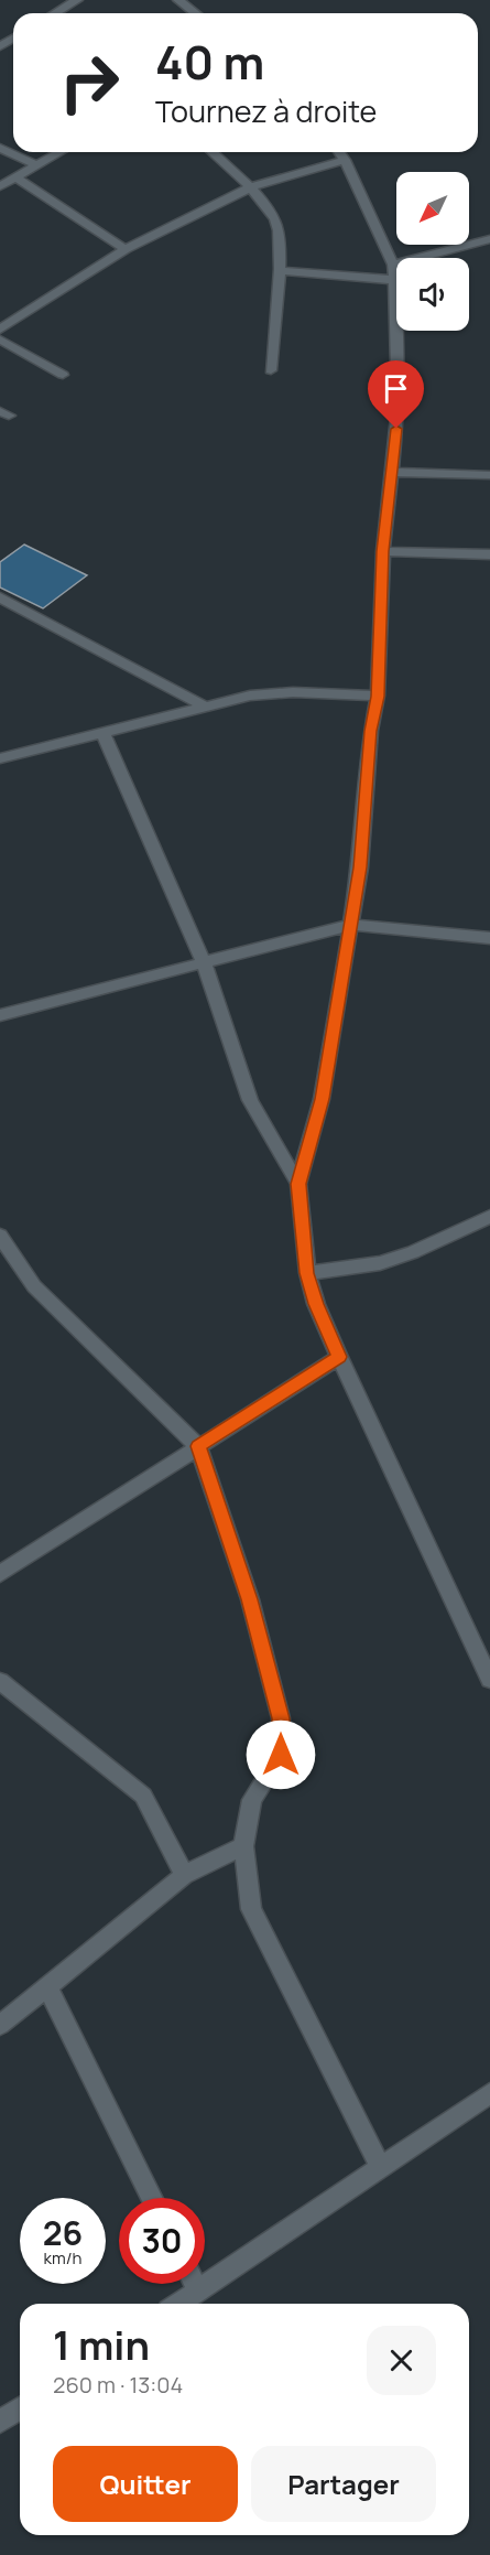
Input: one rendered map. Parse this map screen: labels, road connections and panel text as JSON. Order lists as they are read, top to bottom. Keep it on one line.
{"north":"bottom left","page":{"turn":["40 m","Tournez à droite"],"speed":"26 km/h","limit":"30","heading":["1 min","260 m · 13:04"],"buttons":["Quitter","Partager"]}}
